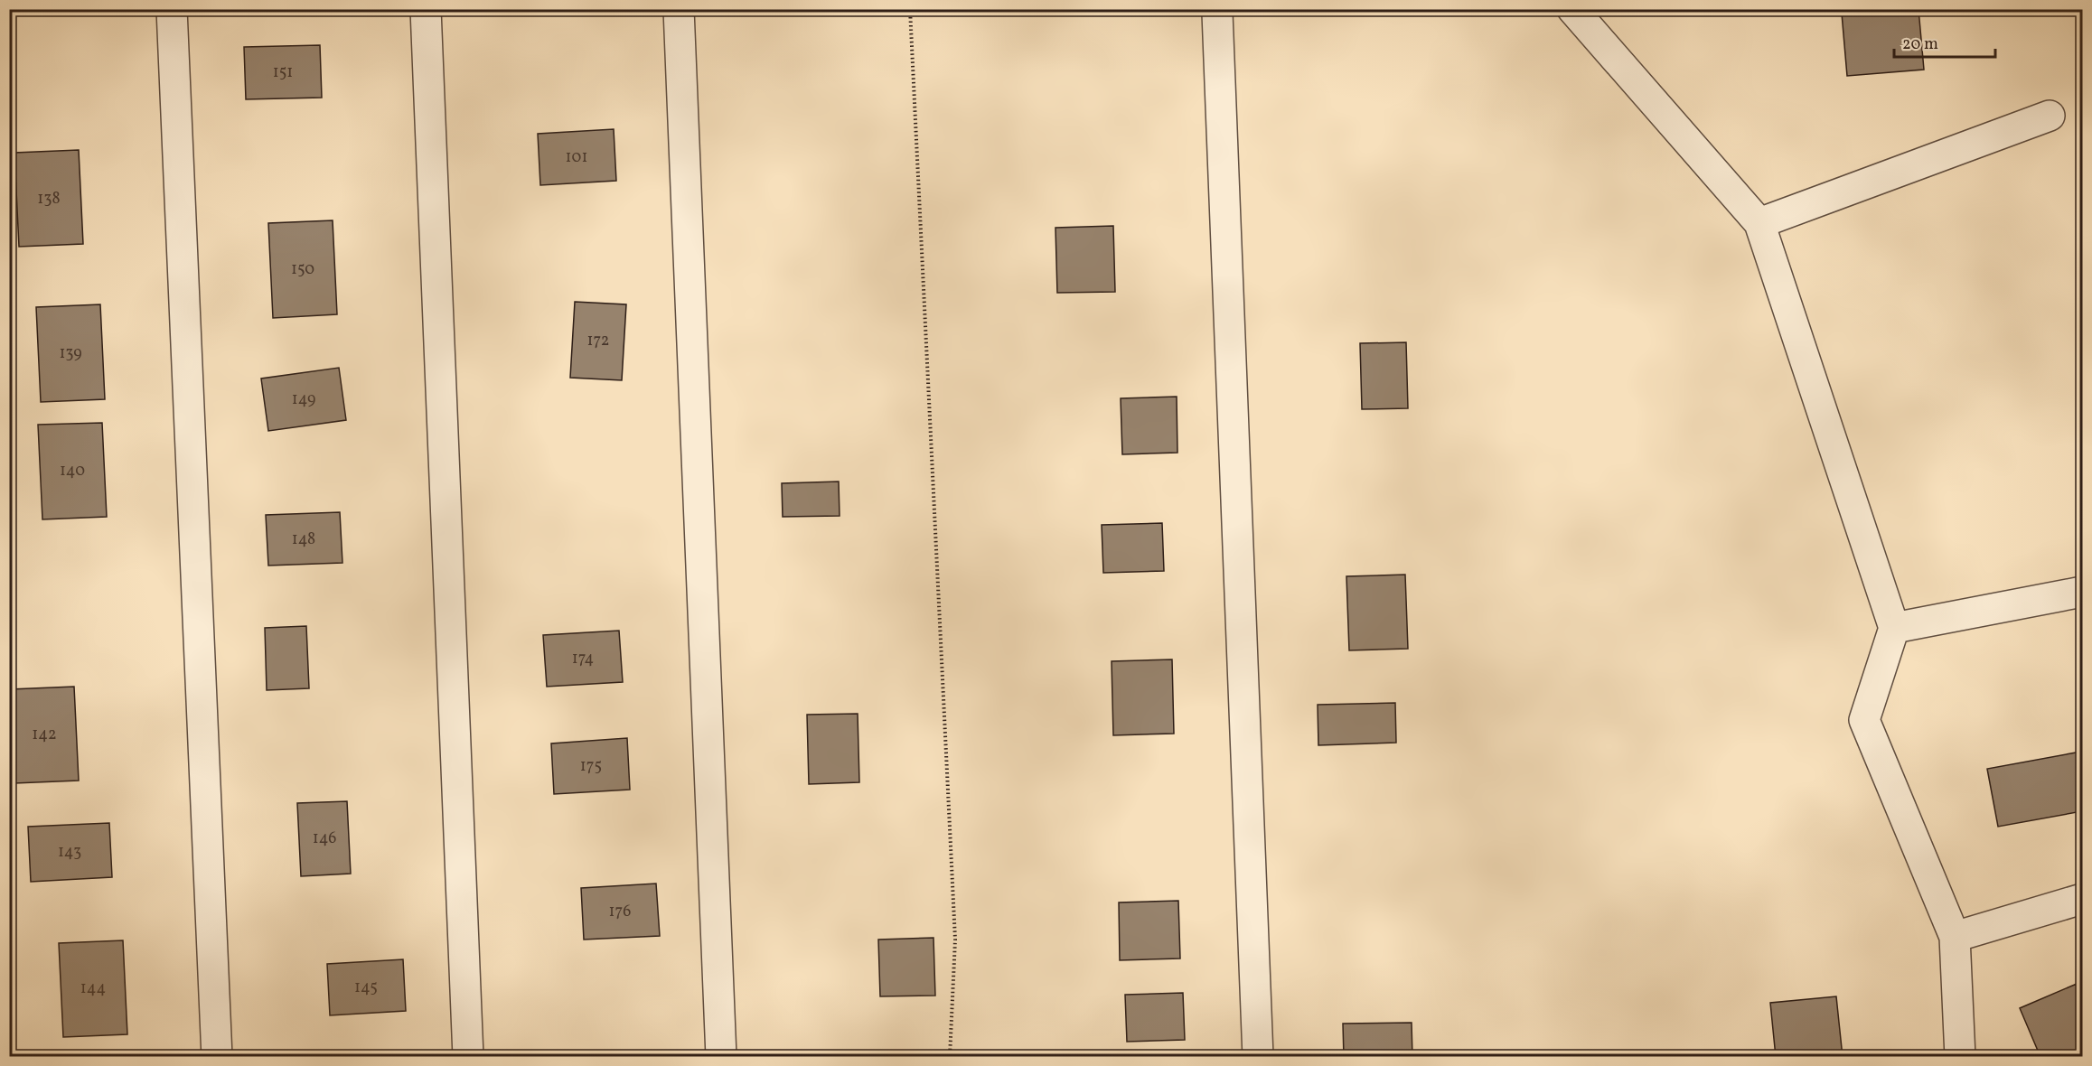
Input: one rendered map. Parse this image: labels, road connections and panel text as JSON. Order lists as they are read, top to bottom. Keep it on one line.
{"house_numbers":["151","101","138","150","172","139","149","140","148","174","142","175","146","143","176","145","144"],"scale_bar":"20 m"}
